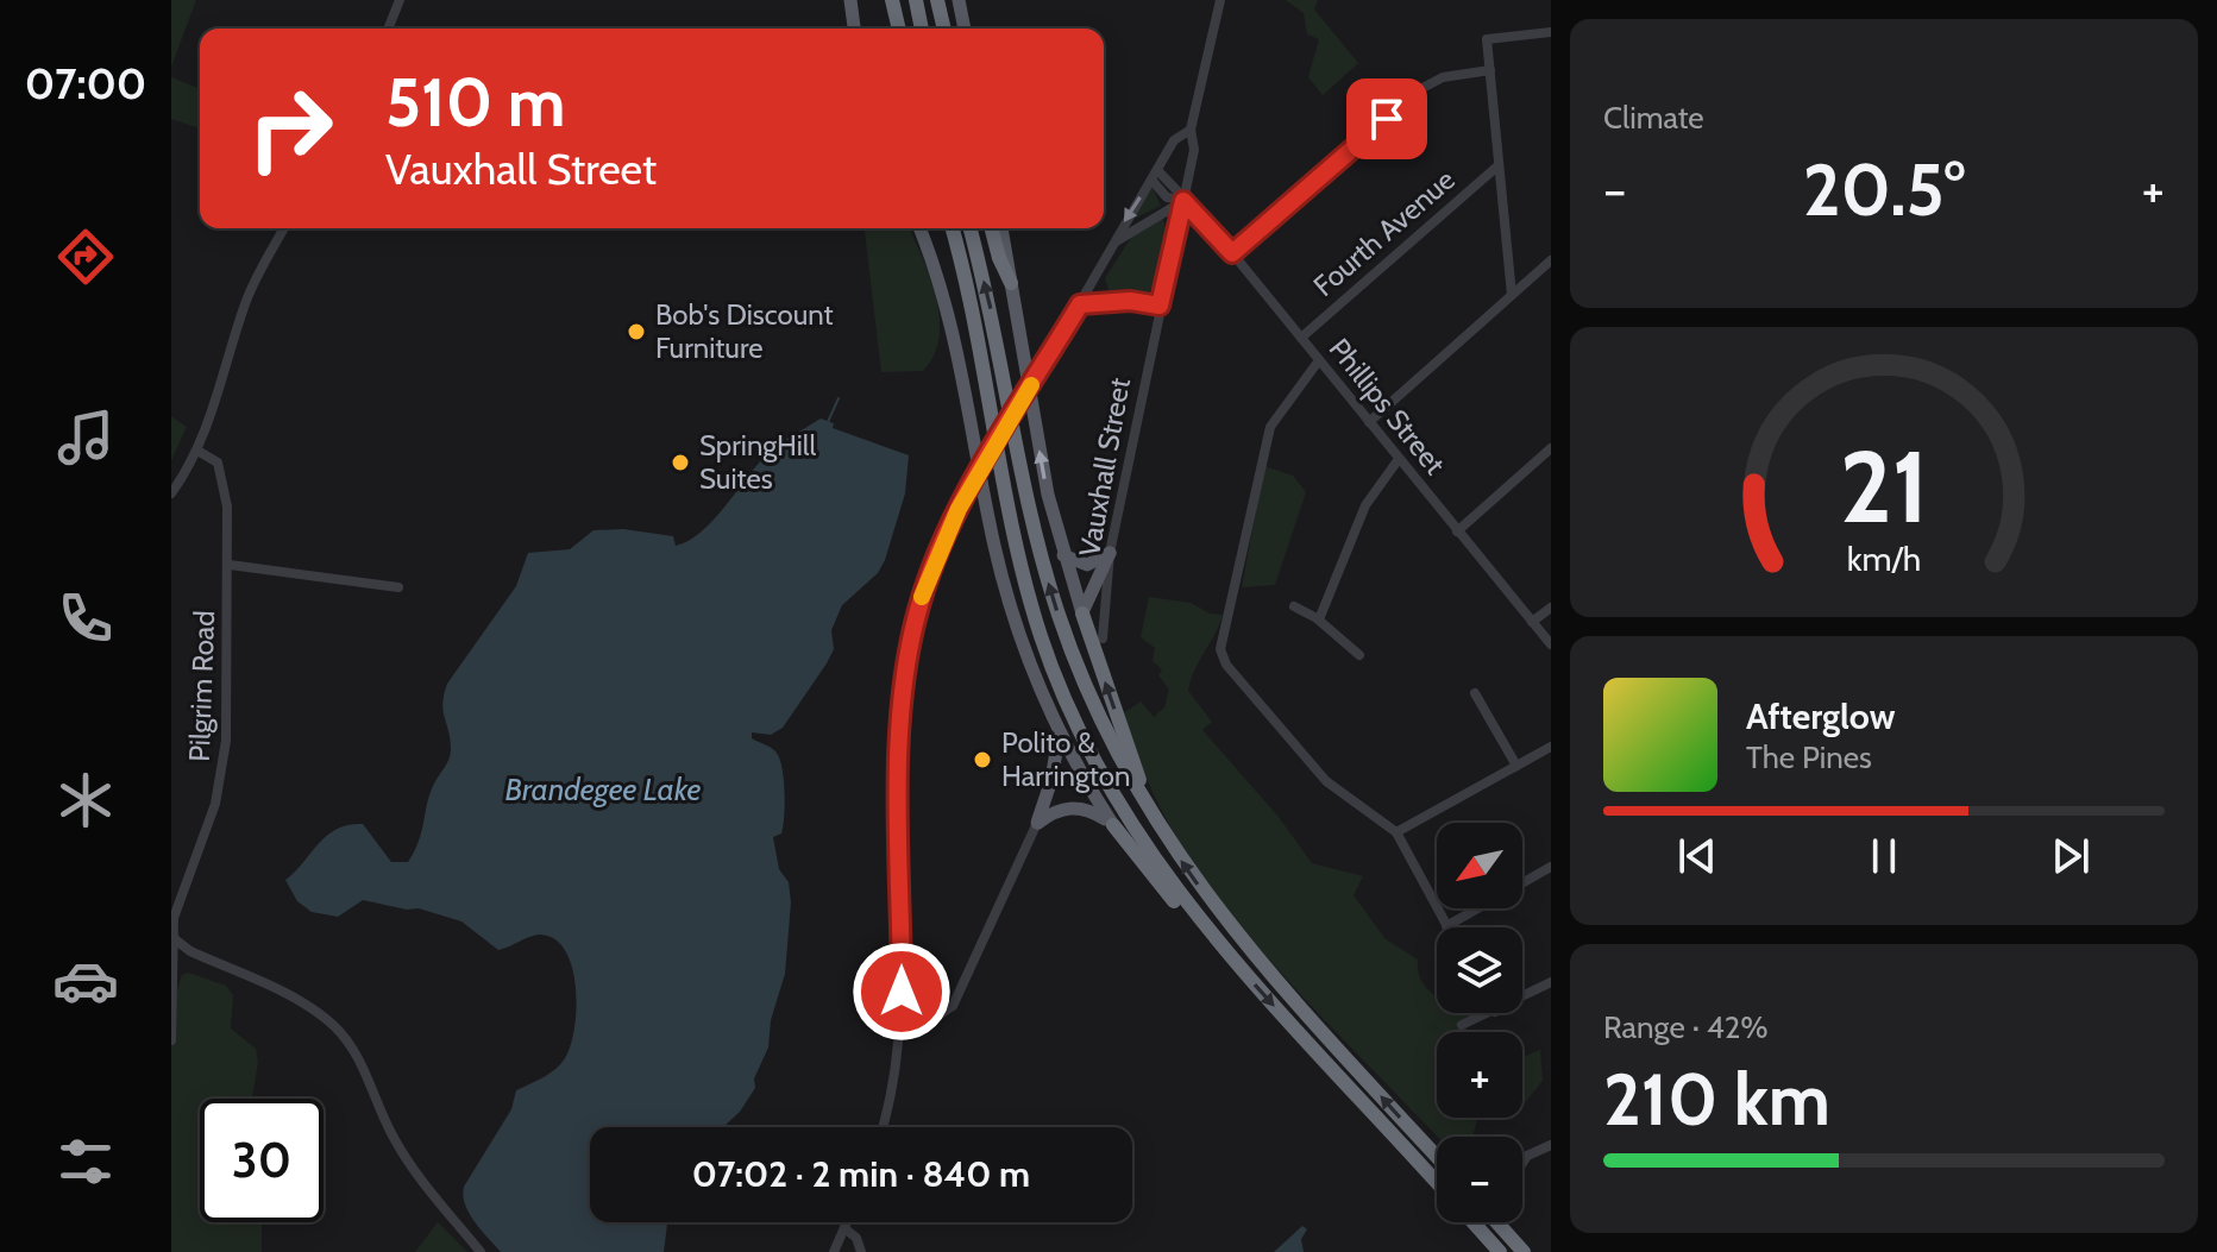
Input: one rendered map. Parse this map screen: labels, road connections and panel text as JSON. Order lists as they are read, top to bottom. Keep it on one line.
{"streets":{"street":["Fourth Avenue","Phillips Street","Vauxhall Street","Pilgrim Road"]},"crossings":[["Fourth Avenue","Phillips Street"],["Phillips Street","Vauxhall Street"]],"water":["Brandegee Lake"],"places":["Bob's Discount Furniture","SpringHill Suites","Polito & Harrington"],"north":"bottom left","page":{"tabs":"07:00","tile":["Climate",["Range · 42%","210 km"]],"turn":["510 m","Vauxhall Street"],"heat":["−","20.5°","+"],"song":["Afterglow","The Pines"],"map_buttons":["+","−"],"limit":"30","trip":"07:02 · 2 min · 840 m","gauge":["21","km/h"]}}
